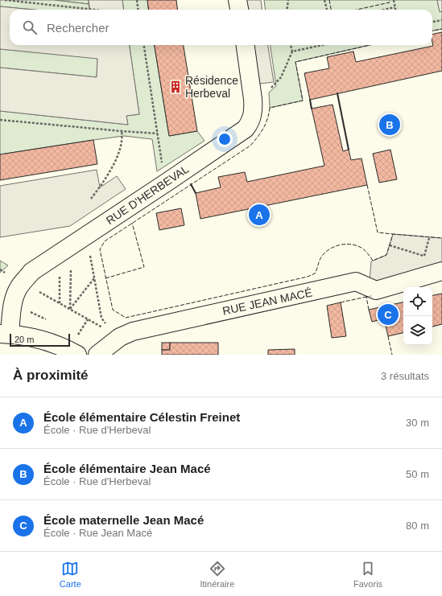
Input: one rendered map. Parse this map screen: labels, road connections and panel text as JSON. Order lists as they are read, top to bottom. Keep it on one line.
{"streets":{"street":["RUE D'HERBEVAL","RUE JEAN MACÉ"]},"places":{"building":["Résidence Herbeval"]},"scale_bar":"20 m","page":{"search":"Rechercher","pins":["B","A","C"],"scale":"20 m","heading":["À proximité","3 résultats"],"list":[{"mark":"A","name":"École élémentaire Célestin Freinet","note":"École · Rue d'Herbeval","value":"30 m"},{"mark":"B","name":"École élémentaire Jean Macé","note":"École · Rue d'Herbeval","value":"50 m"},{"mark":"C","name":"École maternelle Jean Macé","note":"École · Rue Jean Macé","value":"80 m"}],"nav":["Carte","Itinéraire","Favoris"]}}
